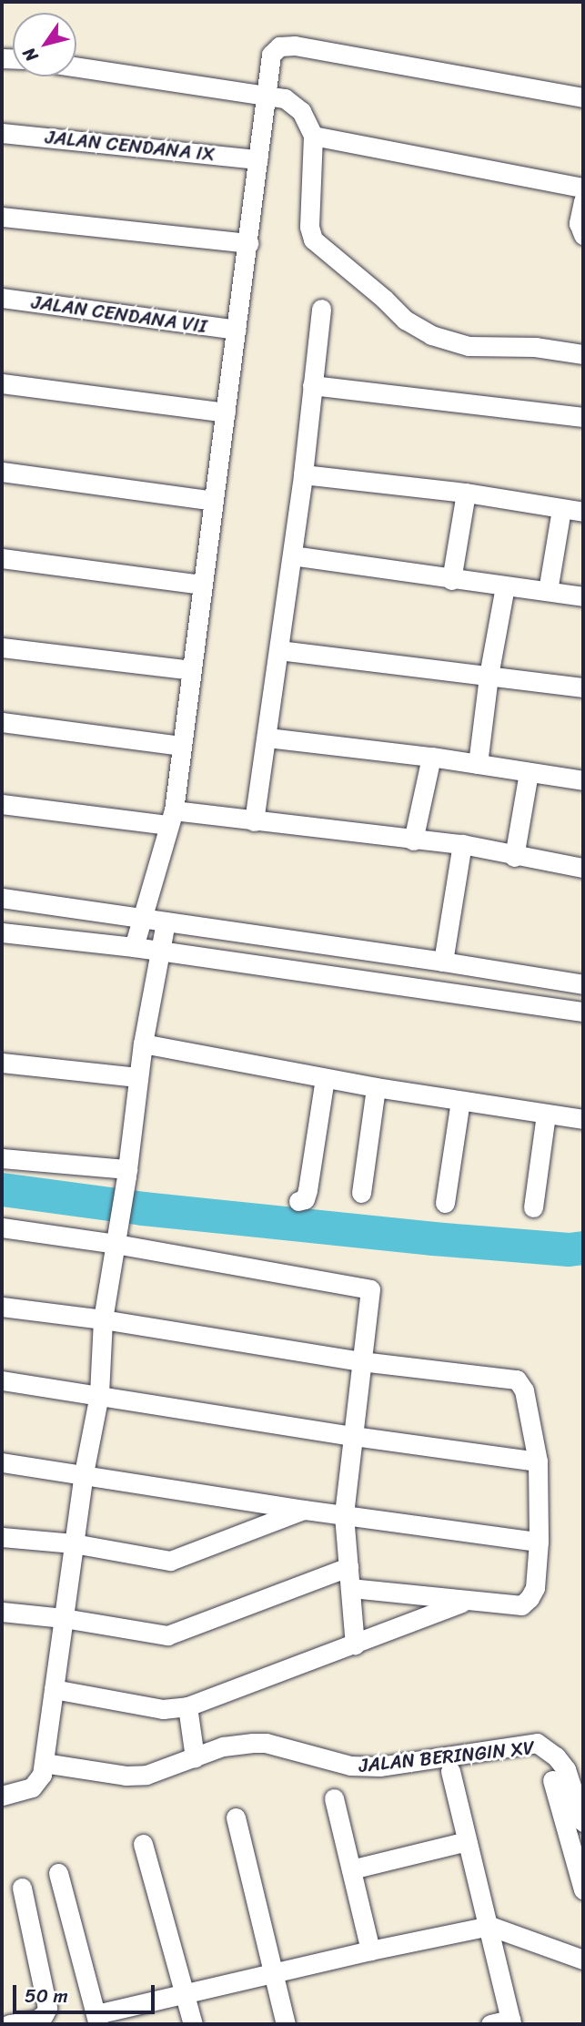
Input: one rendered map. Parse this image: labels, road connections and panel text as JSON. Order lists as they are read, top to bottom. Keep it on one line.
{"streets":{"street":["JALAN CENDANA IX","JALAN CENDANA VII","JALAN BERINGIN XV"]},"scale_bar":"50 m","north":"bottom left"}
